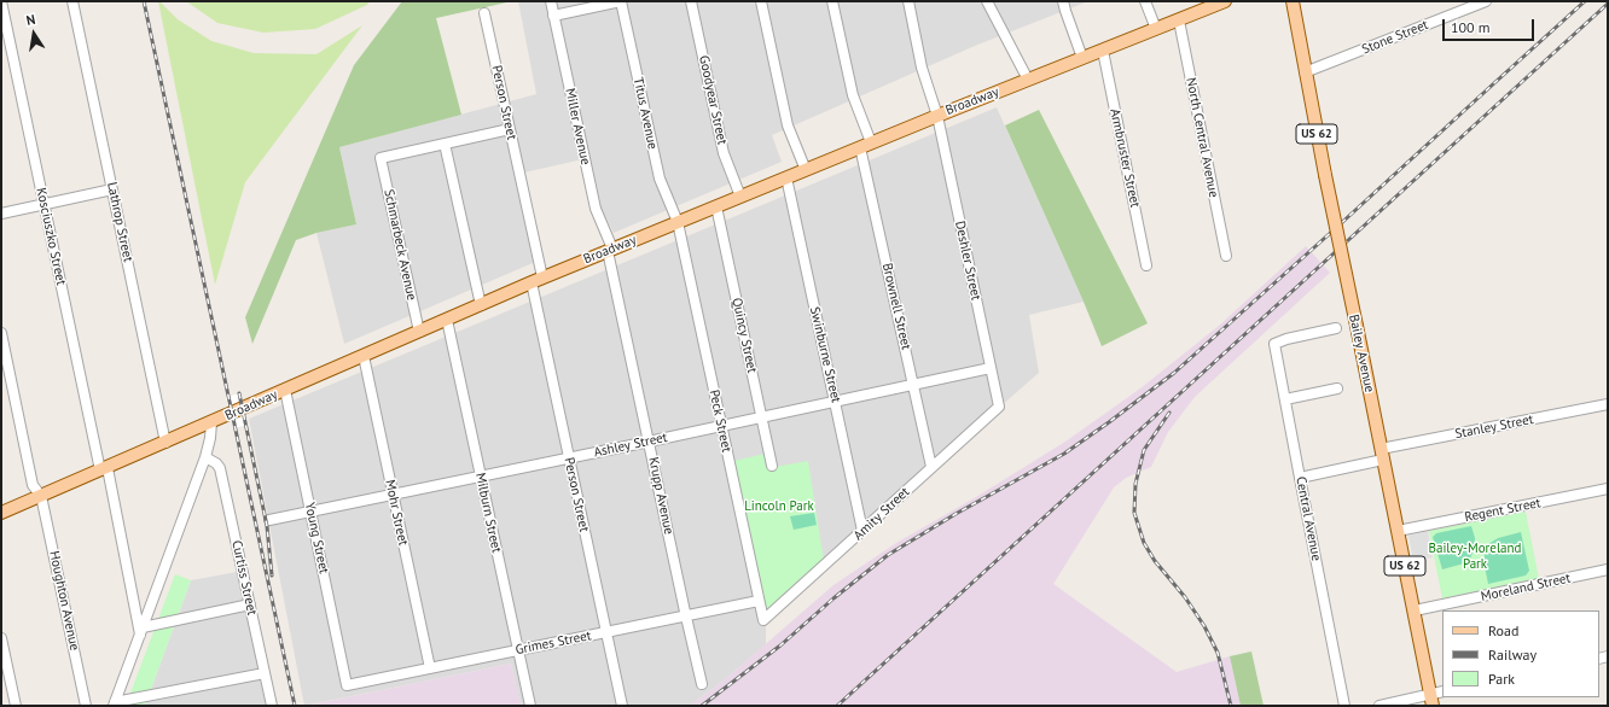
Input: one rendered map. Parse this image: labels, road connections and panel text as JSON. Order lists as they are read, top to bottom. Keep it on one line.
{"streets":{"main road":["Broadway","US 62","Bailey Avenue"],"street":["Stone Street","Goodyear Street","Person Street","Titus Avenue","Miller Avenue","North Central Avenue","Armbruster Street","Lathrop Street","Kosciuszko Street","Schmarbeck Avenue","Deshler Street","Brownell Street","Quincy Street","Swinburne Street","Peck Street","Stanley Street","Ashley Street","Krupp Avenue","Regent Street","Mohr Street","Milburn Street","Amity Street","Central Avenue","Young Street","Curtiss Street","Moreland Street","Houghton Avenue","Grimes Street"]},"crossings":[["Stone Street","Bailey Avenue"],["Goodyear Street","Broadway"],["Broadway","Person Street"],["Broadway","Titus Avenue"],["Broadway","Miller Avenue"],["Broadway","North Central Avenue"],["Broadway","Armbruster Street"],["Broadway","Lathrop Street"],["Broadway","Kosciuszko Street"],["Broadway","Schmarbeck Avenue"],["Broadway","Deshler Street"],["Broadway","Brownell Street"],["Broadway","Quincy Street"],["Broadway","Swinburne Street"],["Broadway","Peck Street"],["Broadway","Krupp Avenue"],["Broadway","Mohr Street"],["Broadway","Milburn Street"],["Broadway","Young Street"],["Broadway","Houghton Avenue"],["Person Street","Ashley Street"],["Person Street","Grimes Street"],["Titus Avenue","Peck Street"],["Miller Avenue","Krupp Avenue"],["Deshler Street","Ashley Street"],["Deshler Street","Amity Street"],["Brownell Street","Ashley Street"],["Brownell Street","Amity Street"],["Quincy Street","Ashley Street"],["Bailey Avenue","Stanley Street"],["Bailey Avenue","Regent Street"],["Bailey Avenue","Moreland Street"],["Swinburne Street","Ashley Street"],["Swinburne Street","Amity Street"],["Peck Street","Ashley Street"],["Peck Street","Amity Street"],["Peck Street","Grimes Street"],["Stanley Street","Central Avenue"],["Ashley Street","Krupp Avenue"],["Ashley Street","Mohr Street"],["Ashley Street","Milburn Street"],["Ashley Street","Young Street"],["Krupp Avenue","Grimes Street"],["Mohr Street","Grimes Street"],["Milburn Street","Grimes Street"],["Young Street","Grimes Street"]],"parks":["Lincoln Park","Bailey-Moreland Park"],"legend":["Road","Railway","Park"],"scale_bar":"100 m","north":"top"}
